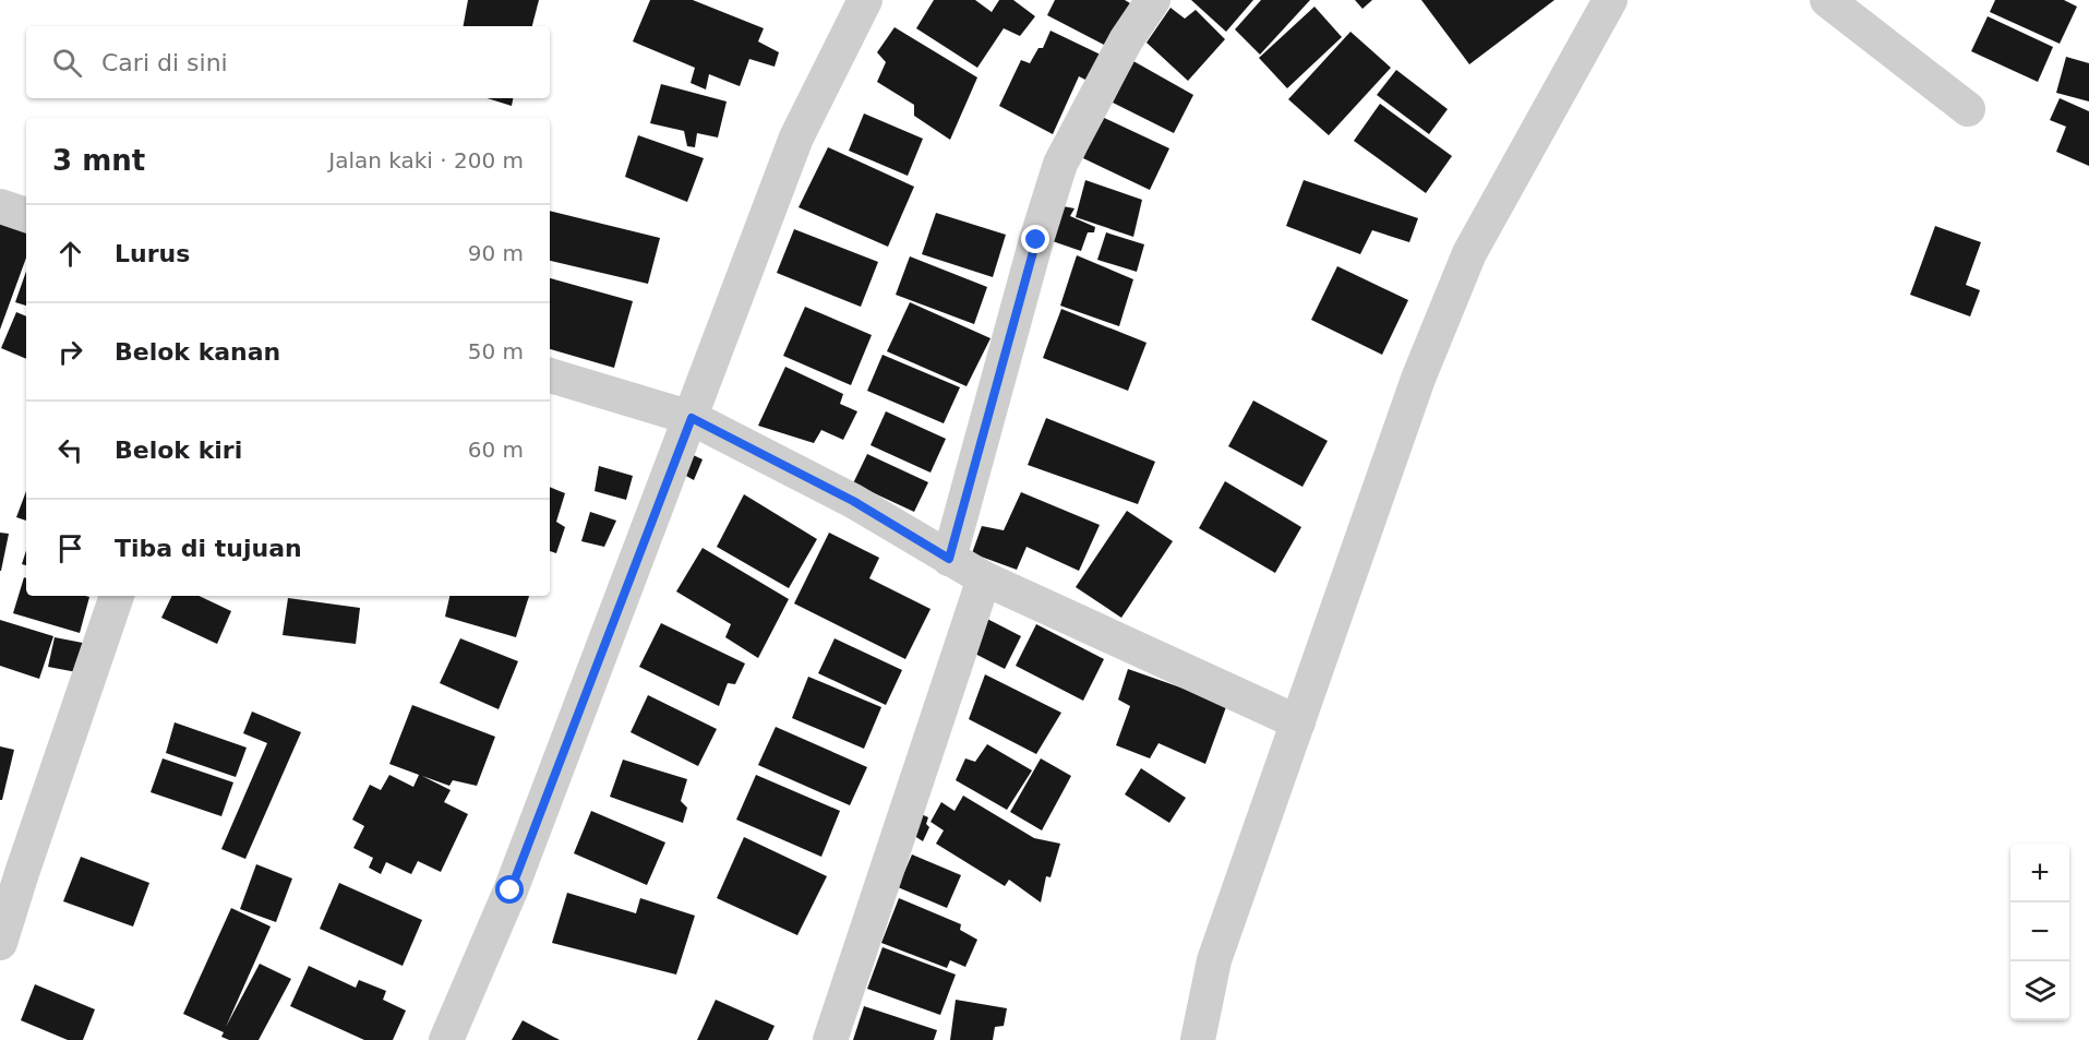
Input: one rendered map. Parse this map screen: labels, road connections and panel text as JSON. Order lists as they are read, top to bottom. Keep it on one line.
{"page":{"search":"Cari di sini","heading":["3 mnt","Jalan kaki · 200 m"],"list":[["Lurus","90 m"],["Belok kanan","50 m"],["Belok kiri","60 m"],"Tiba di tujuan"],"map_buttons":["+","−"]}}
